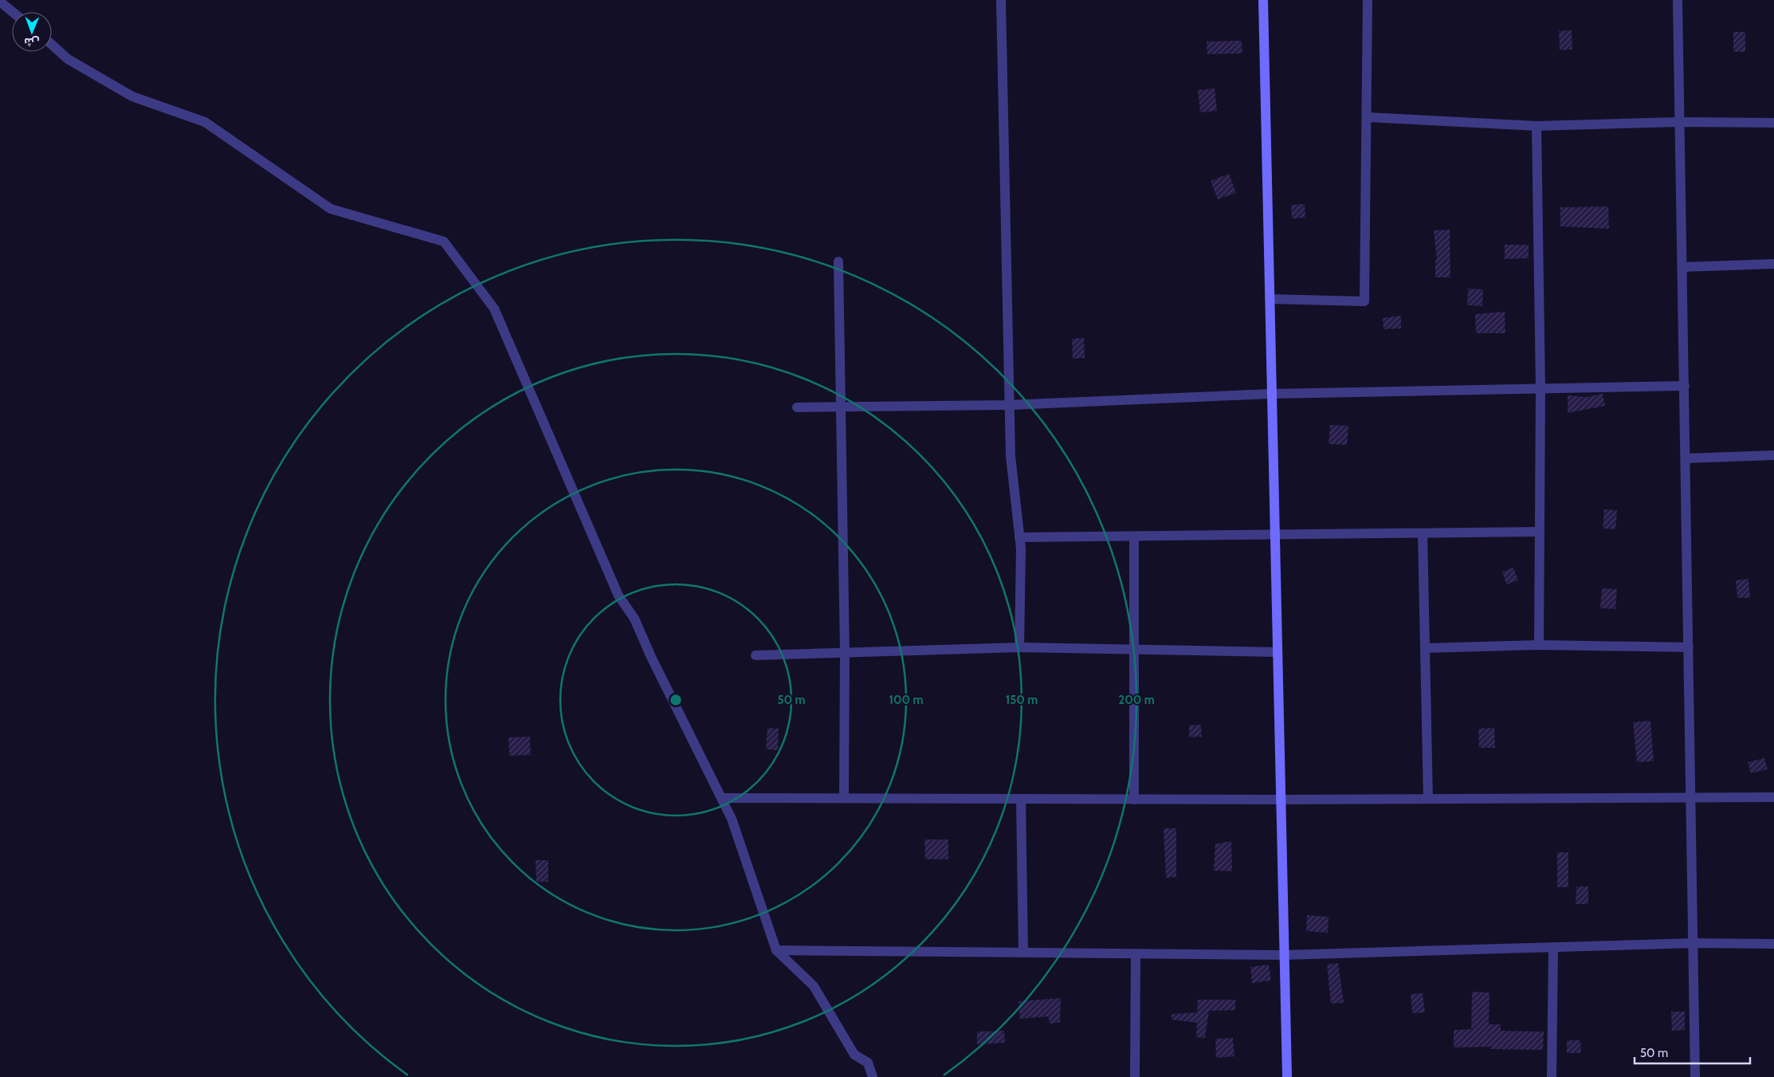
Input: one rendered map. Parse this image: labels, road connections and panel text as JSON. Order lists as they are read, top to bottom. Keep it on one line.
{"scale_bar":"50 m","north":"bottom","rings":["50 m","100 m","150 m","200 m"]}
